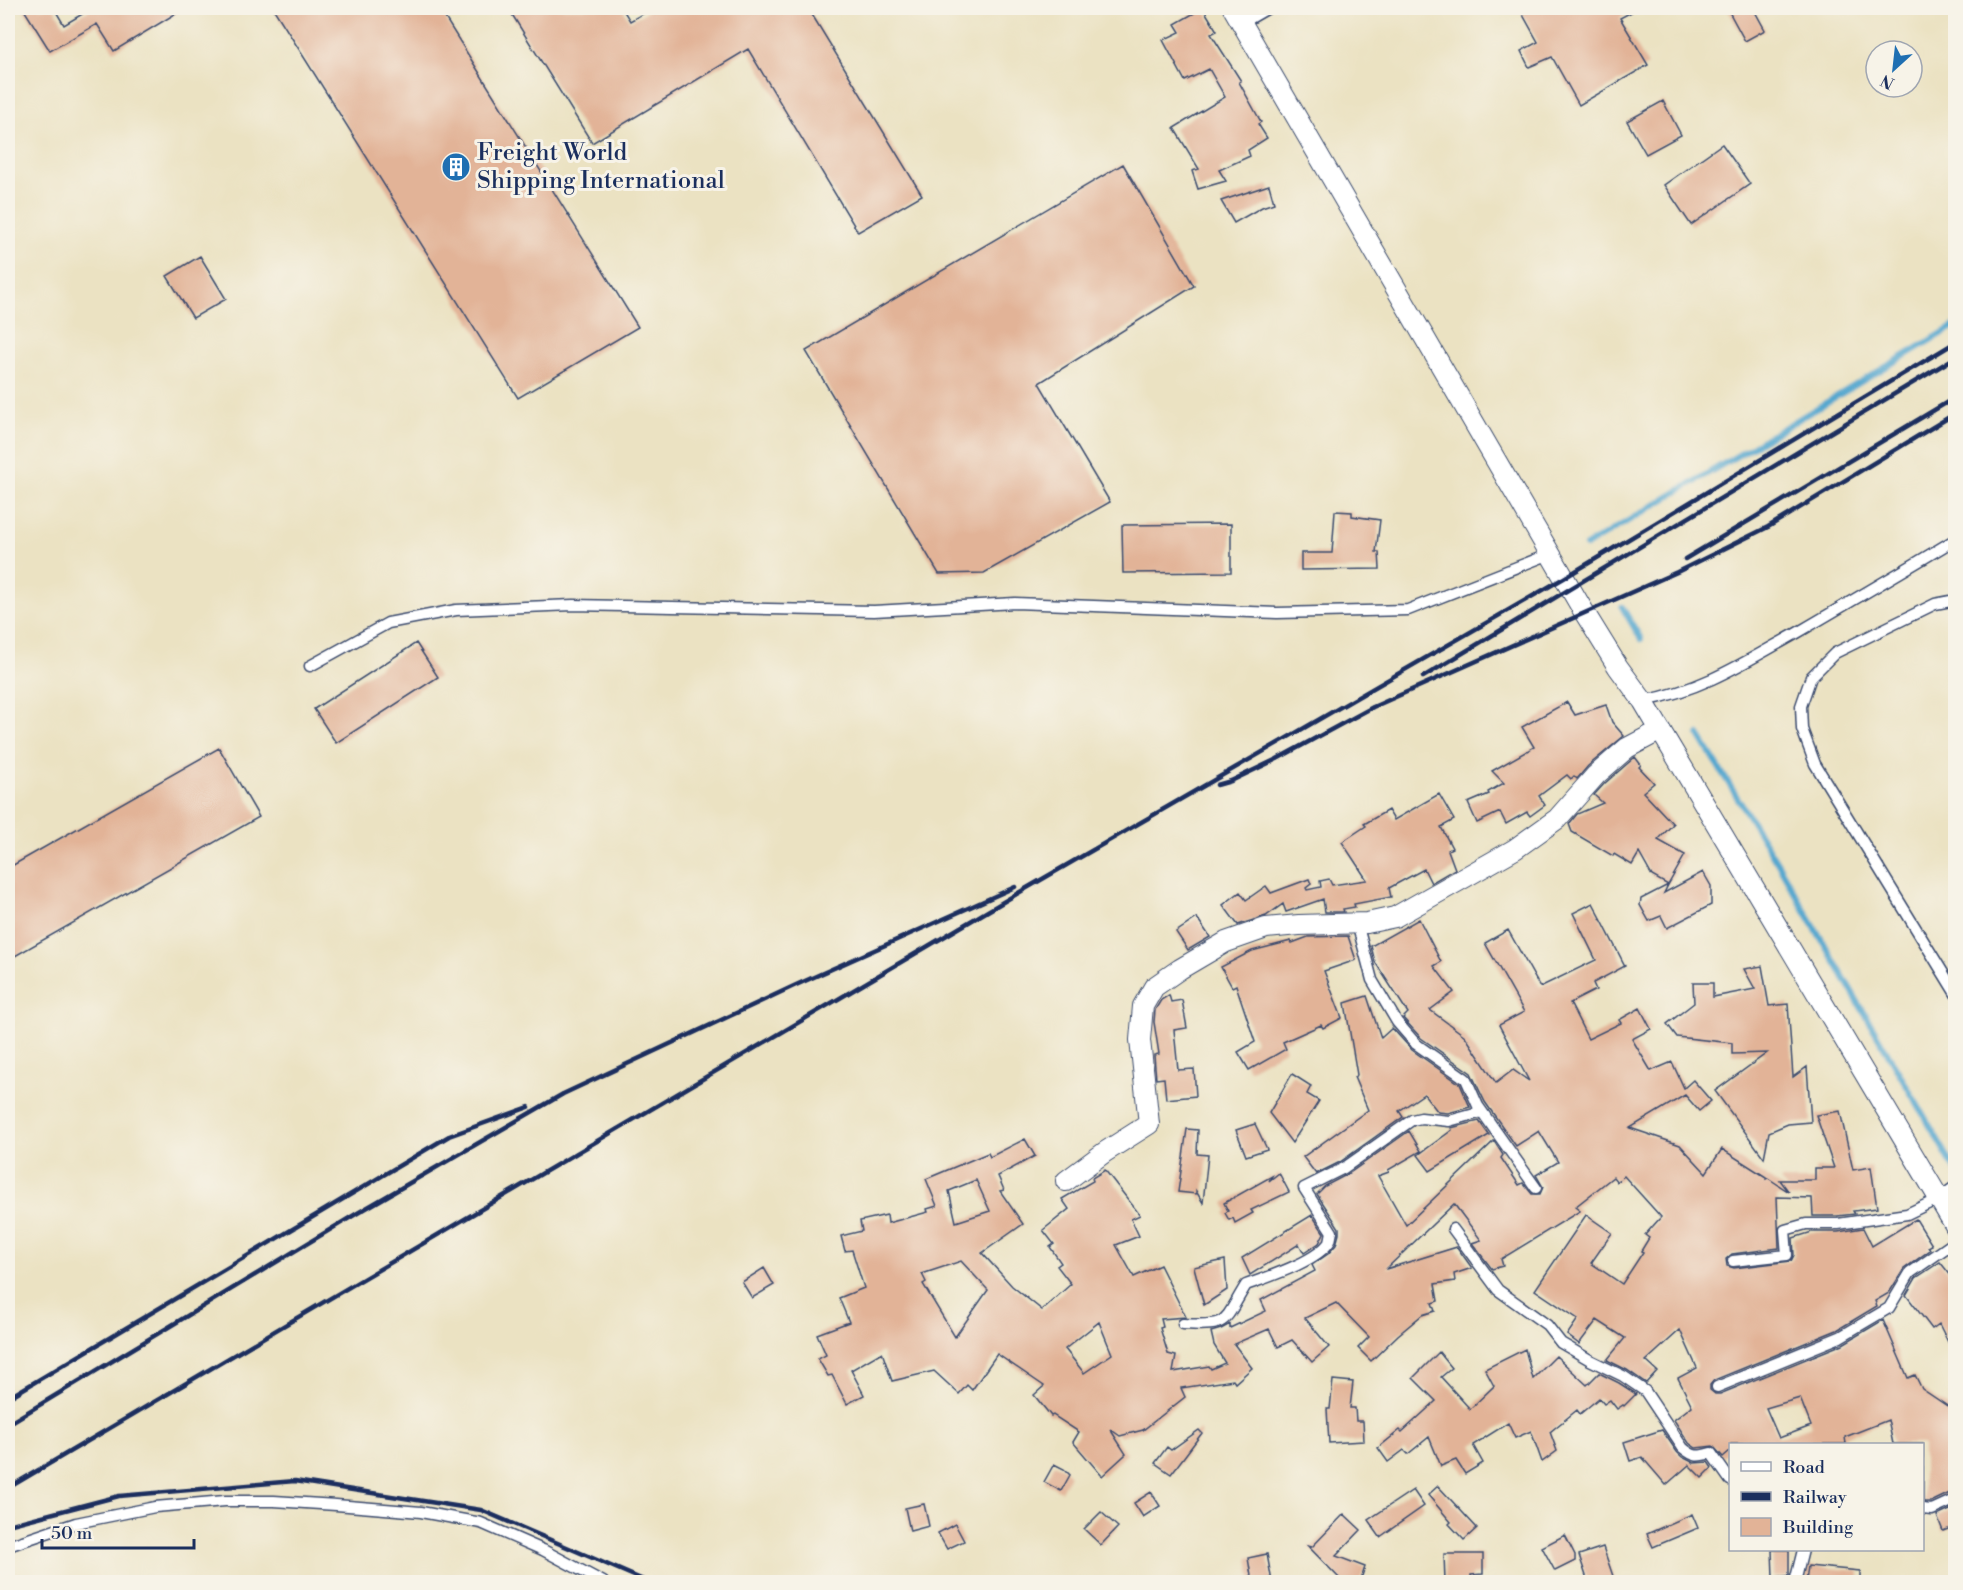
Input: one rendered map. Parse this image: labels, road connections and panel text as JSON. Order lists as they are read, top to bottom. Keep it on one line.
{"places":{"building":["Freight World Shipping International"]},"legend":["Road","Railway","Building"],"scale_bar":"50 m","north":"bottom left"}
